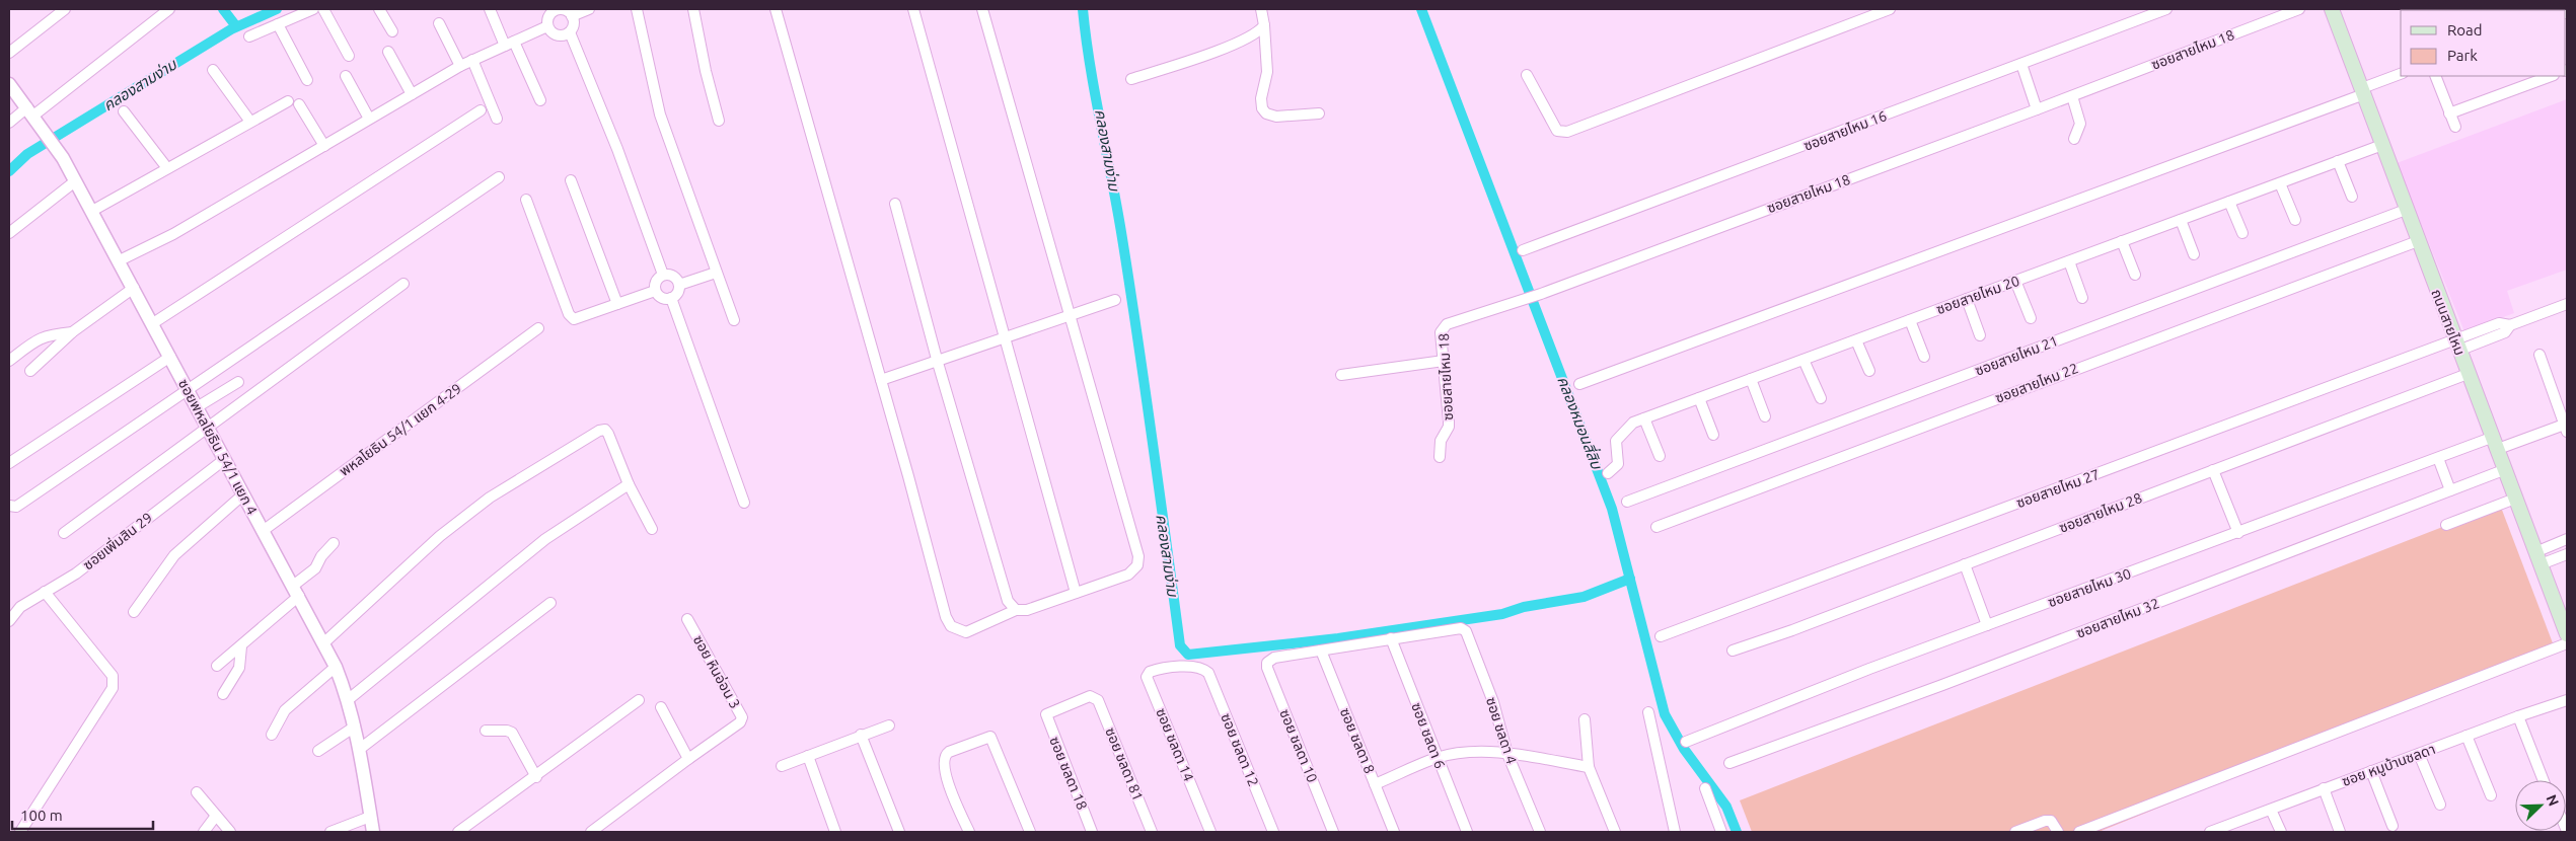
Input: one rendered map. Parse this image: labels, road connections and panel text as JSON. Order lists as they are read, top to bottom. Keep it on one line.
{"streets":{"main road":["ถนนสายไหม"],"street":["ซอยสายไหม 18","ซอยสายไหม 16","ซอยสายไหม 20","ซอยสายไหม 21","ซอยสายไหม 22","พหลโยธิน 54/1 แยก 4-29","ซอยพหลโยธิน 54/1 แยก 4","ซอยสายไหม 27","ซอยสายไหม 28","ซอยเพิ่มสิน 29","ซอยสายไหม 30","ซอยสายไหม 32","ซอย หินอ่อน 3","ซอย ชลดา 4","ซอย ชลดา 6","ซอย ชลดา 8","ซอย ชลดา 14","ซอย ชลดา 10","ซอย ชลดา 12","ซอย ชลดา 81","ซอย หมูบ้านชลดา","ซอย ชลดา 18"]},"crossings":[["ซอยสายไหม 20","ถนนสายไหม"],["ถนนสายไหม","ซอยสายไหม 21"],["ถนนสายไหม","ซอยสายไหม 22"],["ถนนสายไหม","ซอยสายไหม 27"],["ถนนสายไหม","ซอยสายไหม 28"],["ถนนสายไหม","ซอยสายไหม 30"],["ถนนสายไหม","ซอยสายไหม 32"],["พหลโยธิน 54/1 แยก 4-29","ซอยพหลโยธิน 54/1 แยก 4"],["ซอยพหลโยธิน 54/1 แยก 4","ซอยเพิ่มสิน 29"],["ซอย ชลดา 4","ซอย ชลดา 6"],["ซอย ชลดา 8","ซอย ชลดา 10"],["ซอย ชลดา 14","ซอย ชลดา 12"],["ซอย ชลดา 81","ซอย ชลดา 18"]],"water":["คลองสามง่าม","คลองหมอนสี่สิบ"],"legend":["Road","Park"],"scale_bar":"100 m","north":"top right"}
